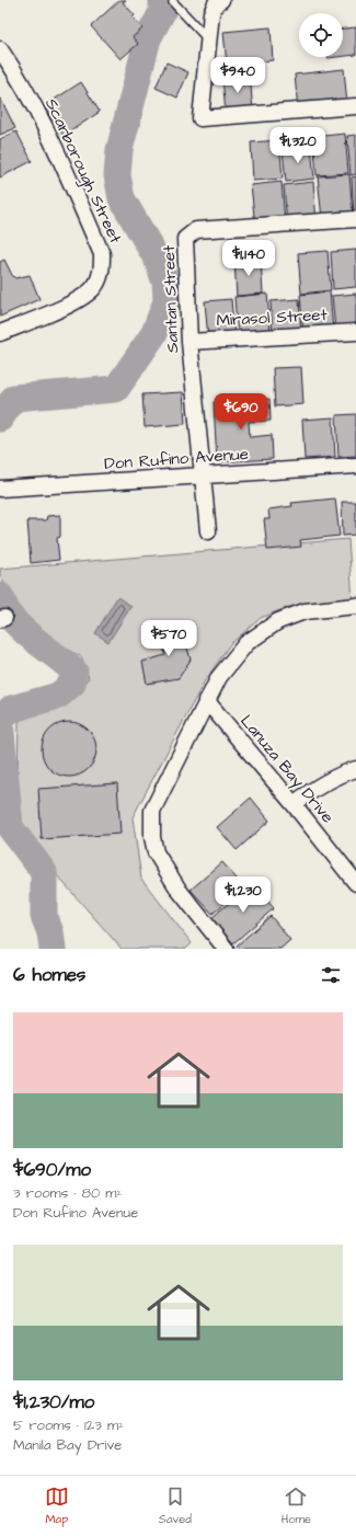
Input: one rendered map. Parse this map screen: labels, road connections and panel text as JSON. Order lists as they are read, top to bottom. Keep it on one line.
{"streets":{"street":["Scarborough Street","Santan Street","Mirasol Street","Don Rufino Avenue","Lanuza Bay Drive"]},"crossings":[["Santan Street","Mirasol Street"],["Santan Street","Don Rufino Avenue"]],"page":{"price":["$940","$1,320","$1,140","$690","$570","$1,230"],"heading":"6 homes","list":[{"name":"$690/mo","note":"3 rooms · 80 m² · Don Rufino Avenue"},{"name":"$1,230/mo","note":"5 rooms · 123 m² · Manila Bay Drive"}],"tabs":["Map","Saved","Home"]}}
